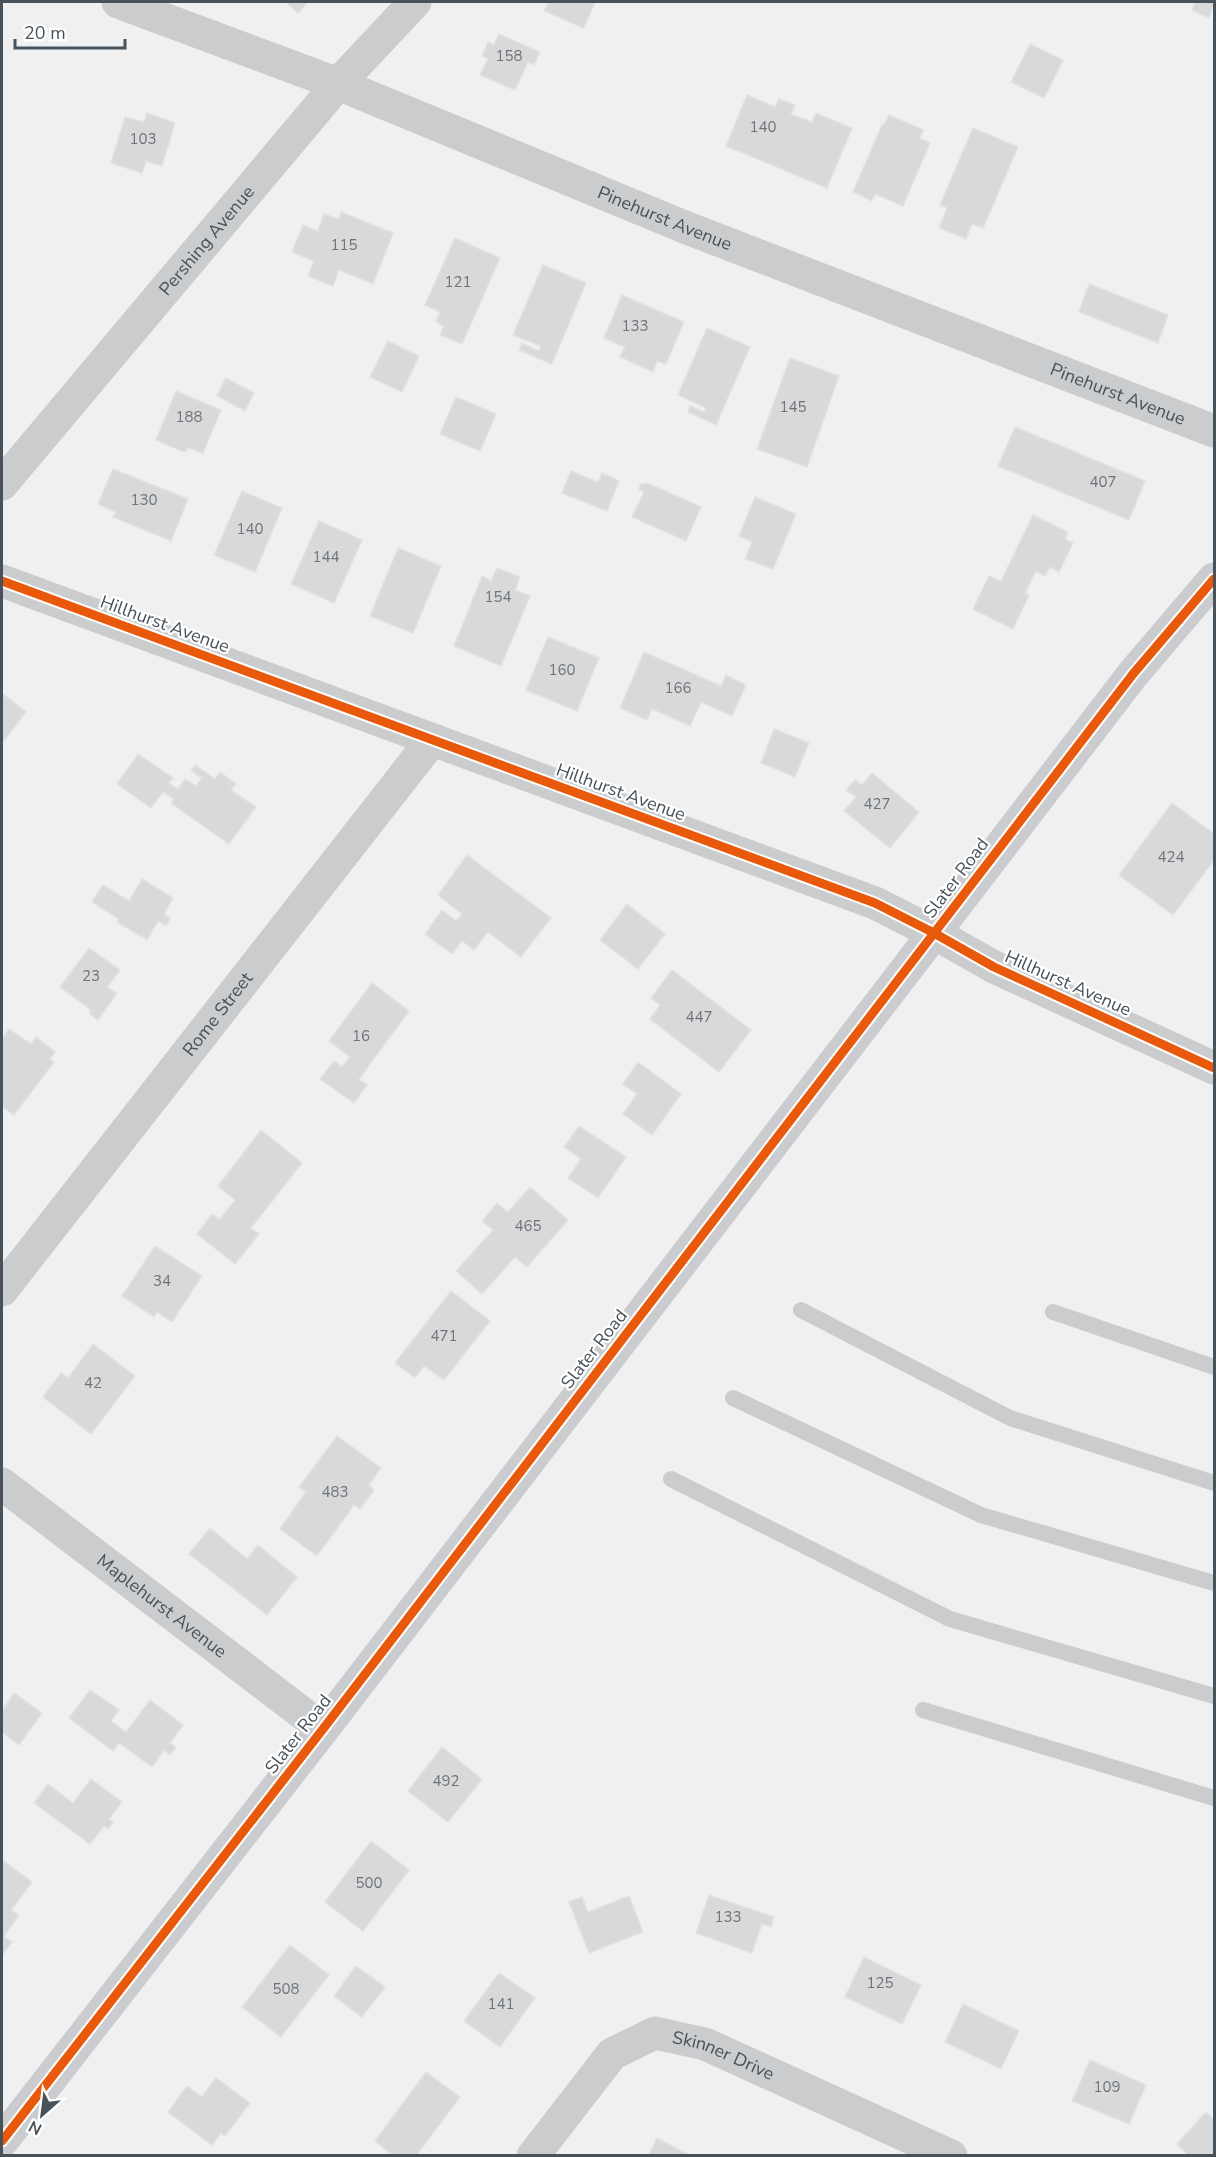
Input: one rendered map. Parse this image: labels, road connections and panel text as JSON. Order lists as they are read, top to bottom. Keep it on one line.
{"streets":{"main road":["Slater Road"],"street":["Pinehurst Avenue","Pershing Avenue","Hillhurst Avenue","Rome Street","Maplehurst Avenue","Skinner Drive"]},"crossings":[["Pinehurst Avenue","Pershing Avenue"],["Hillhurst Avenue","Slater Road"],["Hillhurst Avenue","Rome Street"],["Slater Road","Maplehurst Avenue"]],"house_numbers":["158","140","103","115","121","133","145","188","407","130","140","144","154","160","166","427","424","23","447","16","465","34","471","42","483","492","500","133","125","508","141","109"],"scale_bar":"20 m","north":"bottom left"}
